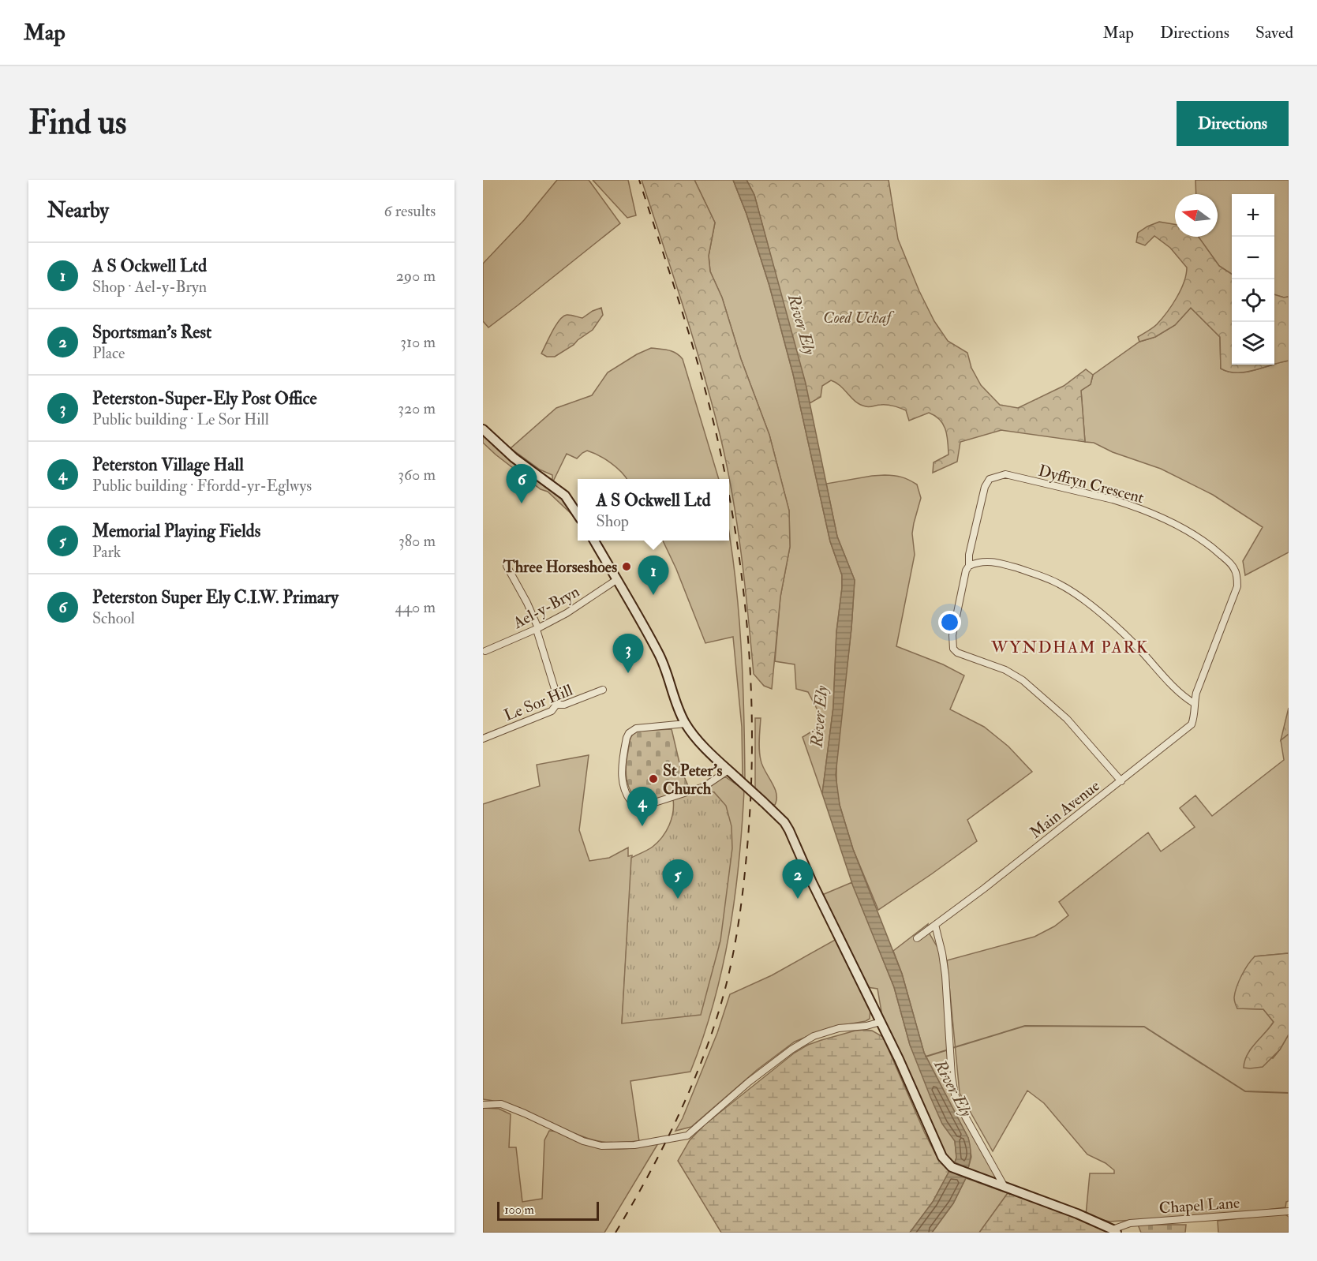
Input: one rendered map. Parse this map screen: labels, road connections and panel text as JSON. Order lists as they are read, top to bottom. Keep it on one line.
{"streets":{"street":["Dyffryn Crescent","Ael-y-Bryn","Le Sor Hill","Main Avenue","Chapel Lane"]},"crossings":[["Dyffryn Crescent","Main Avenue"]],"districts":["WYNDHAM PARK"],"water":["River Ely"],"parks":["Coed Uchaf"],"places":["Three Horseshoes","St Peter's Church"],"scale_bar":"100 m","north":"left","page":{"header":"Map","nav":["Map","Directions","Saved"],"buttons":"Directions","title":"Find us","heading":["Nearby","6 results"],"map_buttons":["+","−"],"list":[{"mark":"1","name":"A S Ockwell Ltd","note":"Shop · Ael-y-Bryn","value":"290 m"},{"mark":"2","name":"Sportsman's Rest","note":"Place","value":"310 m"},{"mark":"3","name":"Peterston-Super-Ely Post Office","note":"Public building · Le Sor Hill","value":"320 m"},{"mark":"4","name":"Peterston Village Hall","note":"Public building · Ffordd-yr-Eglwys","value":"360 m"},{"mark":"5","name":"Memorial Playing Fields","note":"Park","value":"380 m"},{"mark":"6","name":"Peterston Super Ely C.I.W. Primary","note":"School","value":"440 m"}],"pins":["6","1","3","4","2","5"],"popup":["A S Ockwell Ltd","Shop"],"scale":"100 m"}}
